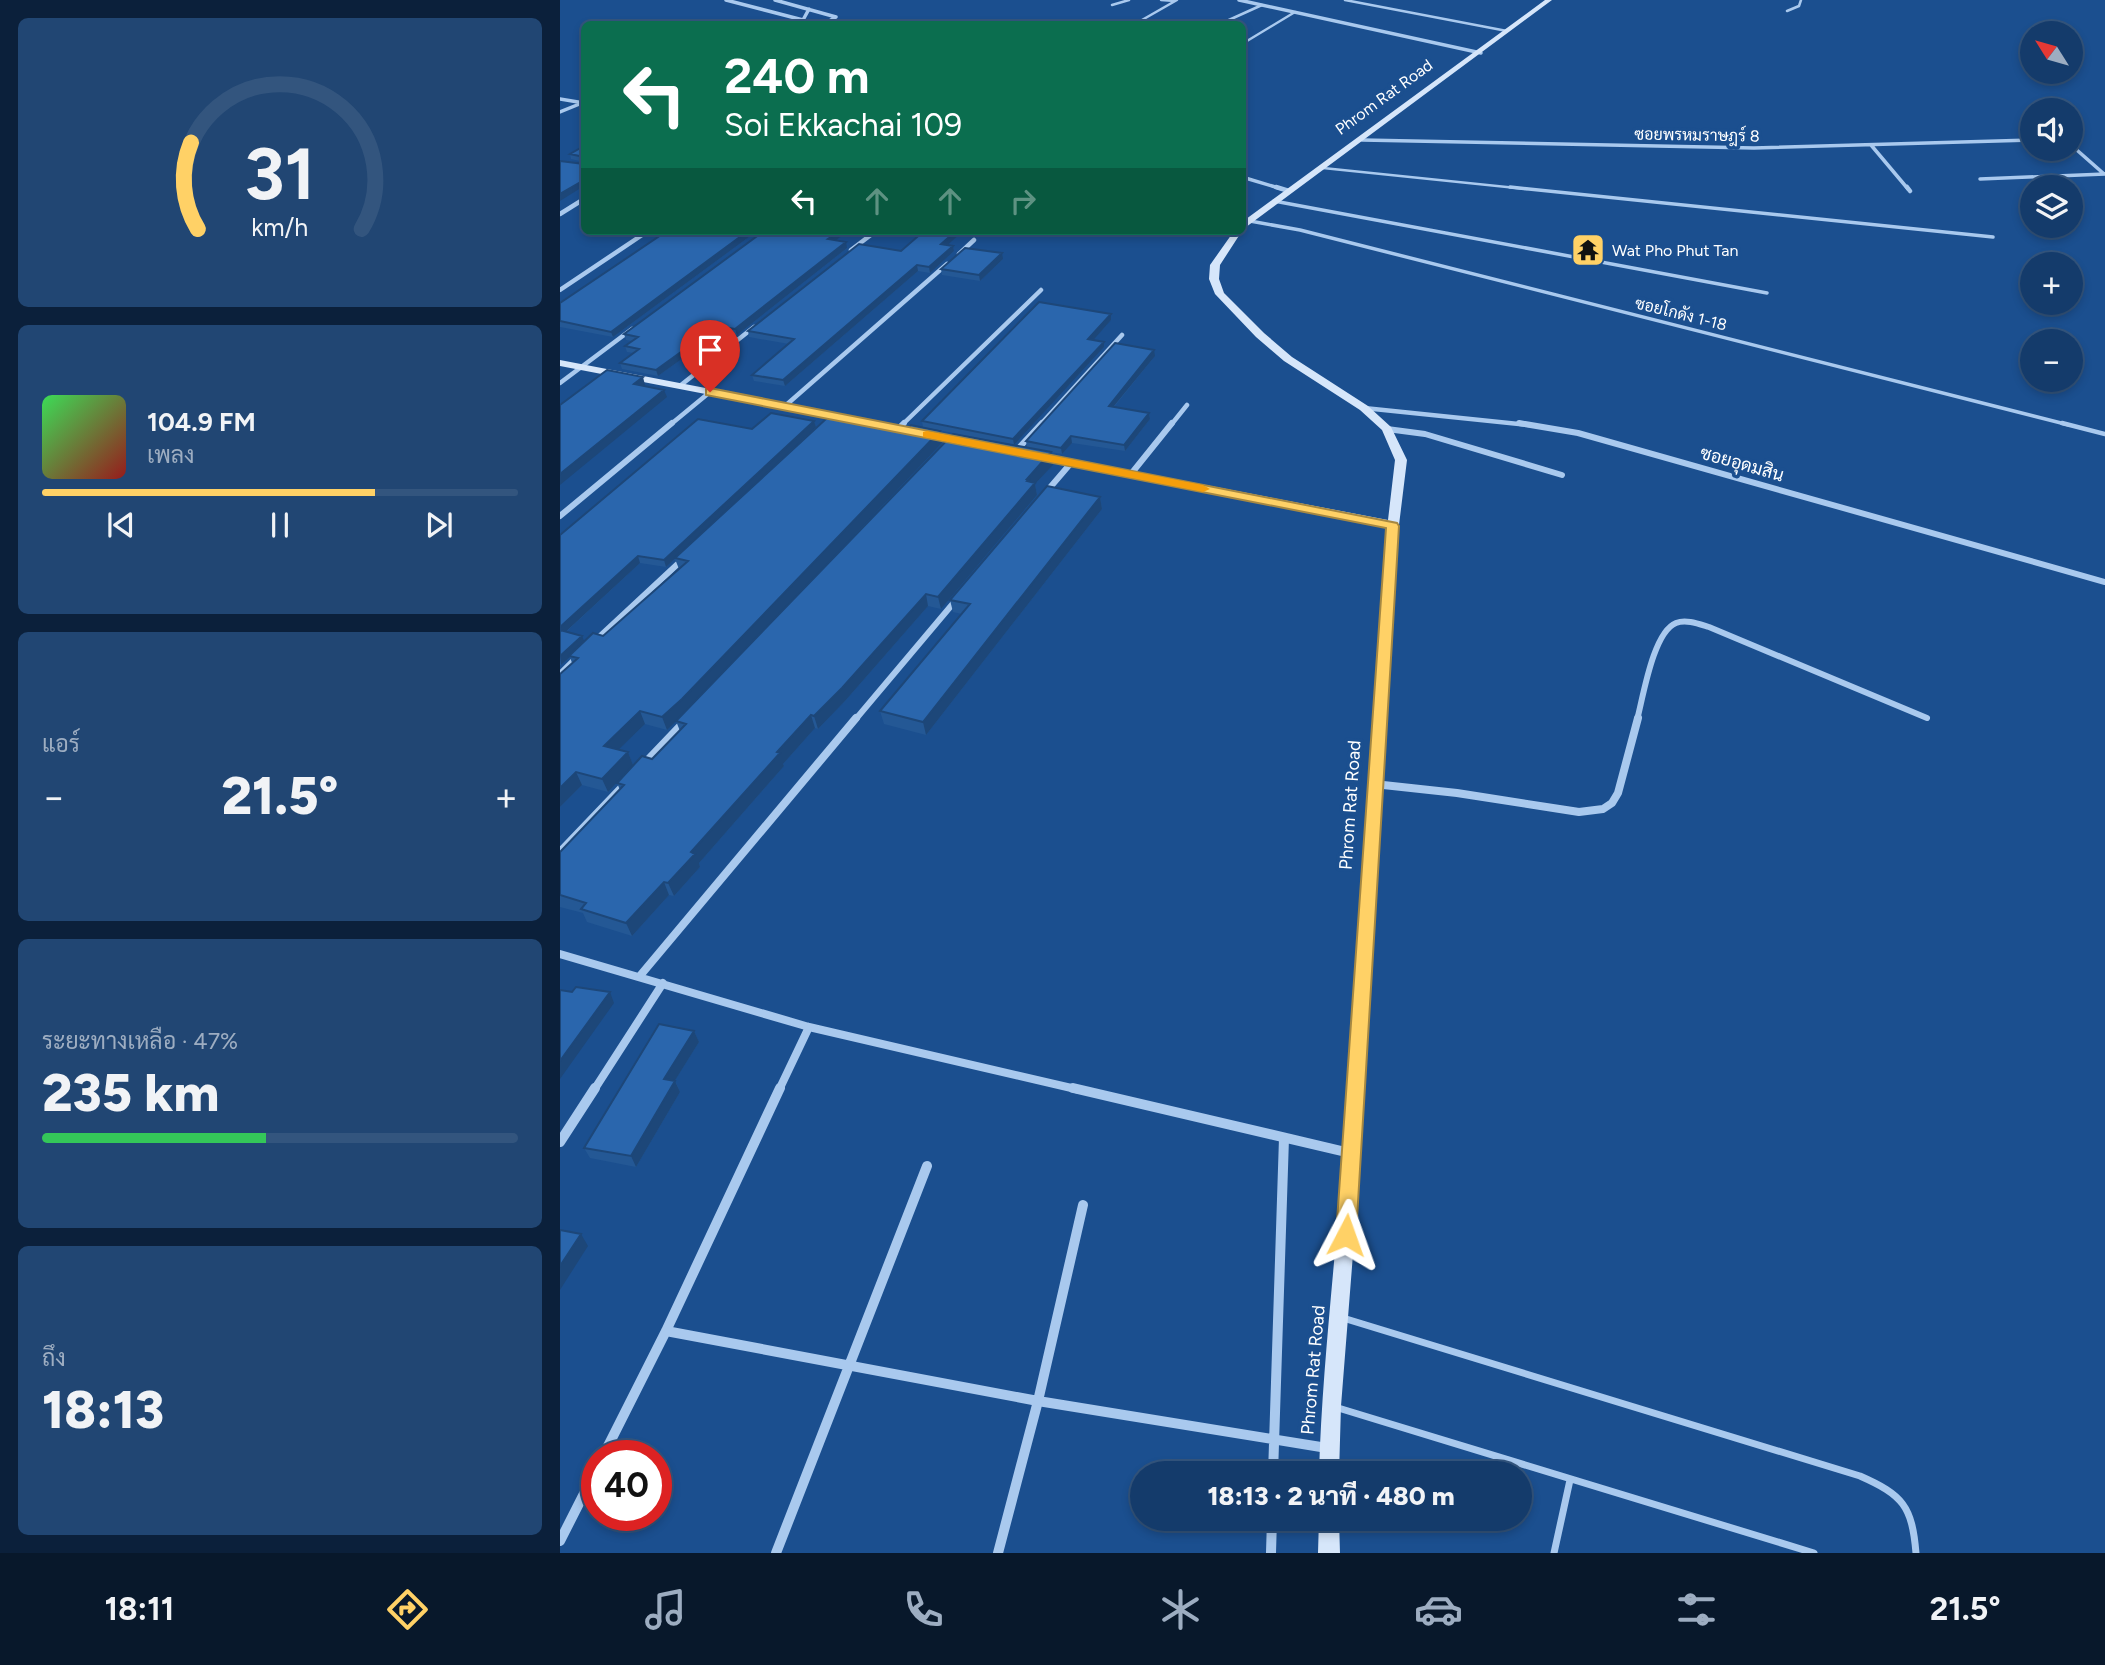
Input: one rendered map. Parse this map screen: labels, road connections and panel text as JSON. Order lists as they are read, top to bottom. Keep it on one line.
{"streets":{"street":["Phrom Rat Road","ซอยพรหมราษฎร์ 8","ซอยอุดมสิน"],"lane":["ซอยโกดัง 1-18"]},"crossings":[["Phrom Rat Road","ซอยพรหมราษฎร์ 8"],["Phrom Rat Road","ซอยอุดมสิน"]],"places":{"temple":["Wat Pho Phut Tan"]},"north":"top left","page":{"map_buttons":["+","−"],"turn":["240 m","Soi Ekkachai 109"],"song":["104.9 FM","เพลง"],"tile":["แอร์",["ระยะทางเหลือ · 47%","235 km"],["ถึง","18:13"]],"heat":["−","21.5°","+"],"limit":"40","trip":"18:13 · 2 นาที · 480 m","tabs":["18:11","21.5°"],"gauge":["31","km/h"]}}
